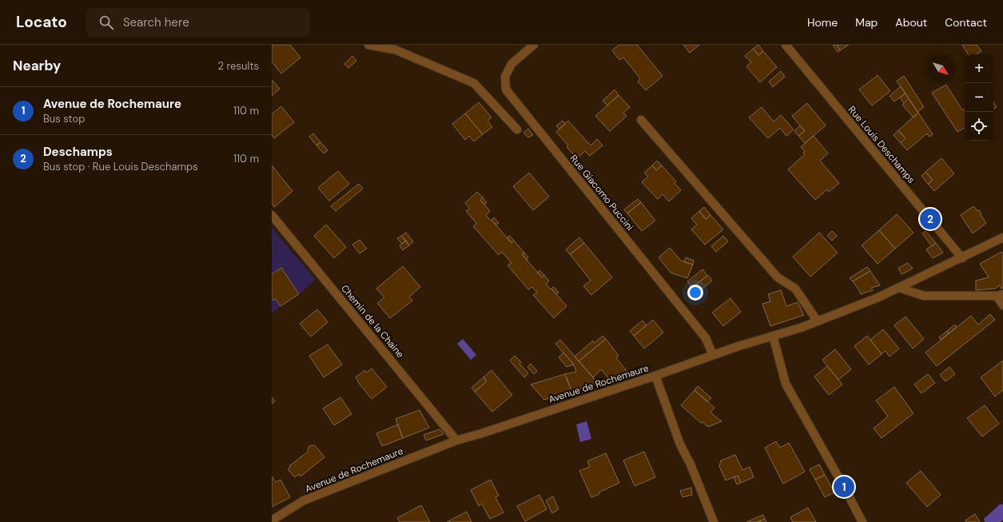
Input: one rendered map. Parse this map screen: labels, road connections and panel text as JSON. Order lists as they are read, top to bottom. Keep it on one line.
{"streets":{"street":["Rue Louis Deschamps","Rue Giacomo Puccini","Chemin de la Chaine","Avenue de Rochemaure"]},"crossings":[["Rue Louis Deschamps","Avenue de Rochemaure"],["Rue Giacomo Puccini","Avenue de Rochemaure"],["Chemin de la Chaine","Avenue de Rochemaure"]],"north":"bottom right","page":{"header":"Locato","search":"Search here","nav":["Home","Map","About","Contact"],"heading":["Nearby","2 results"],"map_buttons":["+","−"],"list":[{"mark":"1","name":"Avenue de Rochemaure","note":"Bus stop","value":"110 m"},{"mark":"2","name":"Deschamps","note":"Bus stop · Rue Louis Deschamps","value":"110 m"}],"pins":["2","1"]}}
